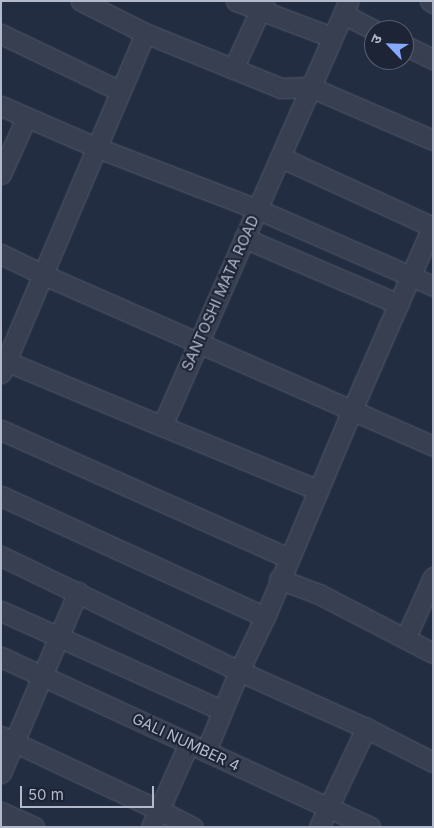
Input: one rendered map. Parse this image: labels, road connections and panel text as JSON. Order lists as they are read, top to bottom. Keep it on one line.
{"streets":{"street":["SANTOSHI MATA ROAD","GALI NUMBER 4"]},"scale_bar":"50 m","north":"top left"}
